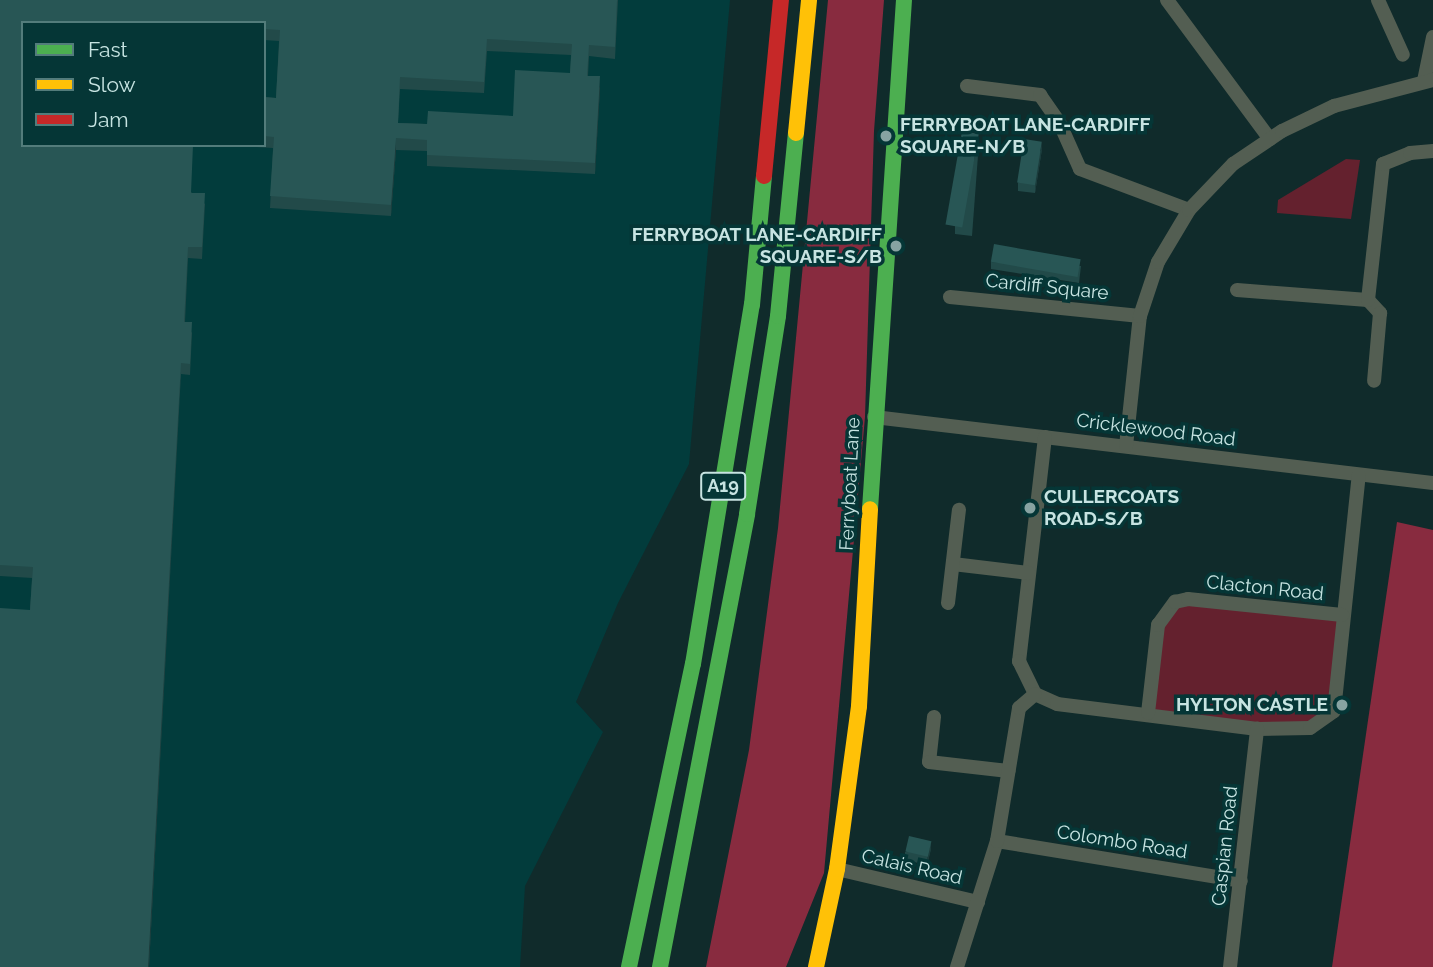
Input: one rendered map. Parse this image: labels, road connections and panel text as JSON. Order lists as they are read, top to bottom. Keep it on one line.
{"streets":{"main road":["Ferryboat Lane","A19"],"street":["Cardiff Square","Cricklewood Road","Clacton Road","Colombo Road","Caspian Road","Calais Road"]},"crossings":[["Cricklewood Road","Ferryboat Lane"],["Cricklewood Road","Clacton Road"],["Ferryboat Lane","Calais Road"],["Clacton Road","Caspian Road"],["Colombo Road","Caspian Road"]],"places":["FERRYBOAT LANE-CARDIFF SQUARE-N/B","FERRYBOAT LANE-CARDIFF SQUARE-S/B","CULLERCOATS ROAD-S/B","HYLTON CASTLE"],"legend":["Fast","Slow","Jam"]}
